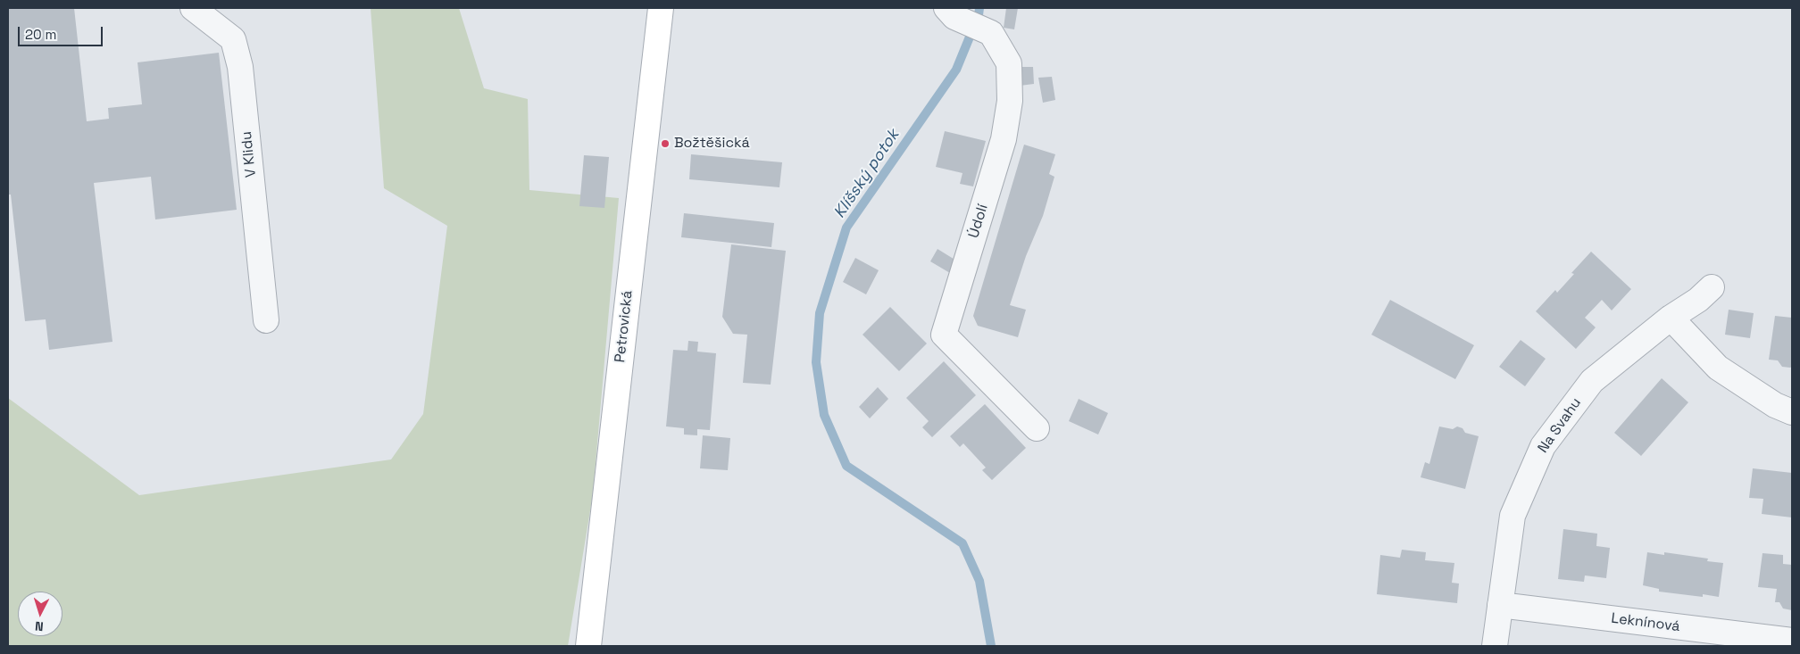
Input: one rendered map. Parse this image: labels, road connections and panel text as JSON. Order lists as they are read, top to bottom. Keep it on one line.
{"streets":{"main road":["Petrovická"],"street":["V Klidu","Údolí","Na Svahu","Leknínová"]},"crossings":[["Na Svahu","Leknínová"]],"water":["Klíšský potok"],"places":["Božtěšická"],"scale_bar":"20 m","north":"bottom"}
